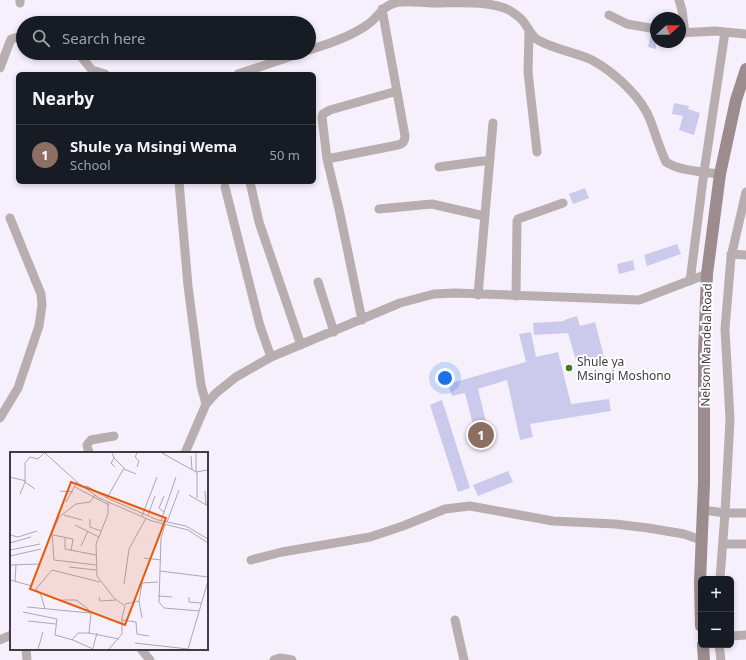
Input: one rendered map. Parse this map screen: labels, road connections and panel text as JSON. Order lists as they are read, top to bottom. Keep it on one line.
{"streets":{"main road":["Nelson Mandela Road"]},"places":["Shule ya Msingi Moshono"],"north":"right","page":{"search":"Search here","heading":"Nearby","list":[{"mark":"1","name":"Shule ya Msingi Wema","note":"School","value":"50 m"}],"pins":"1","map_buttons":["+","−"]}}
